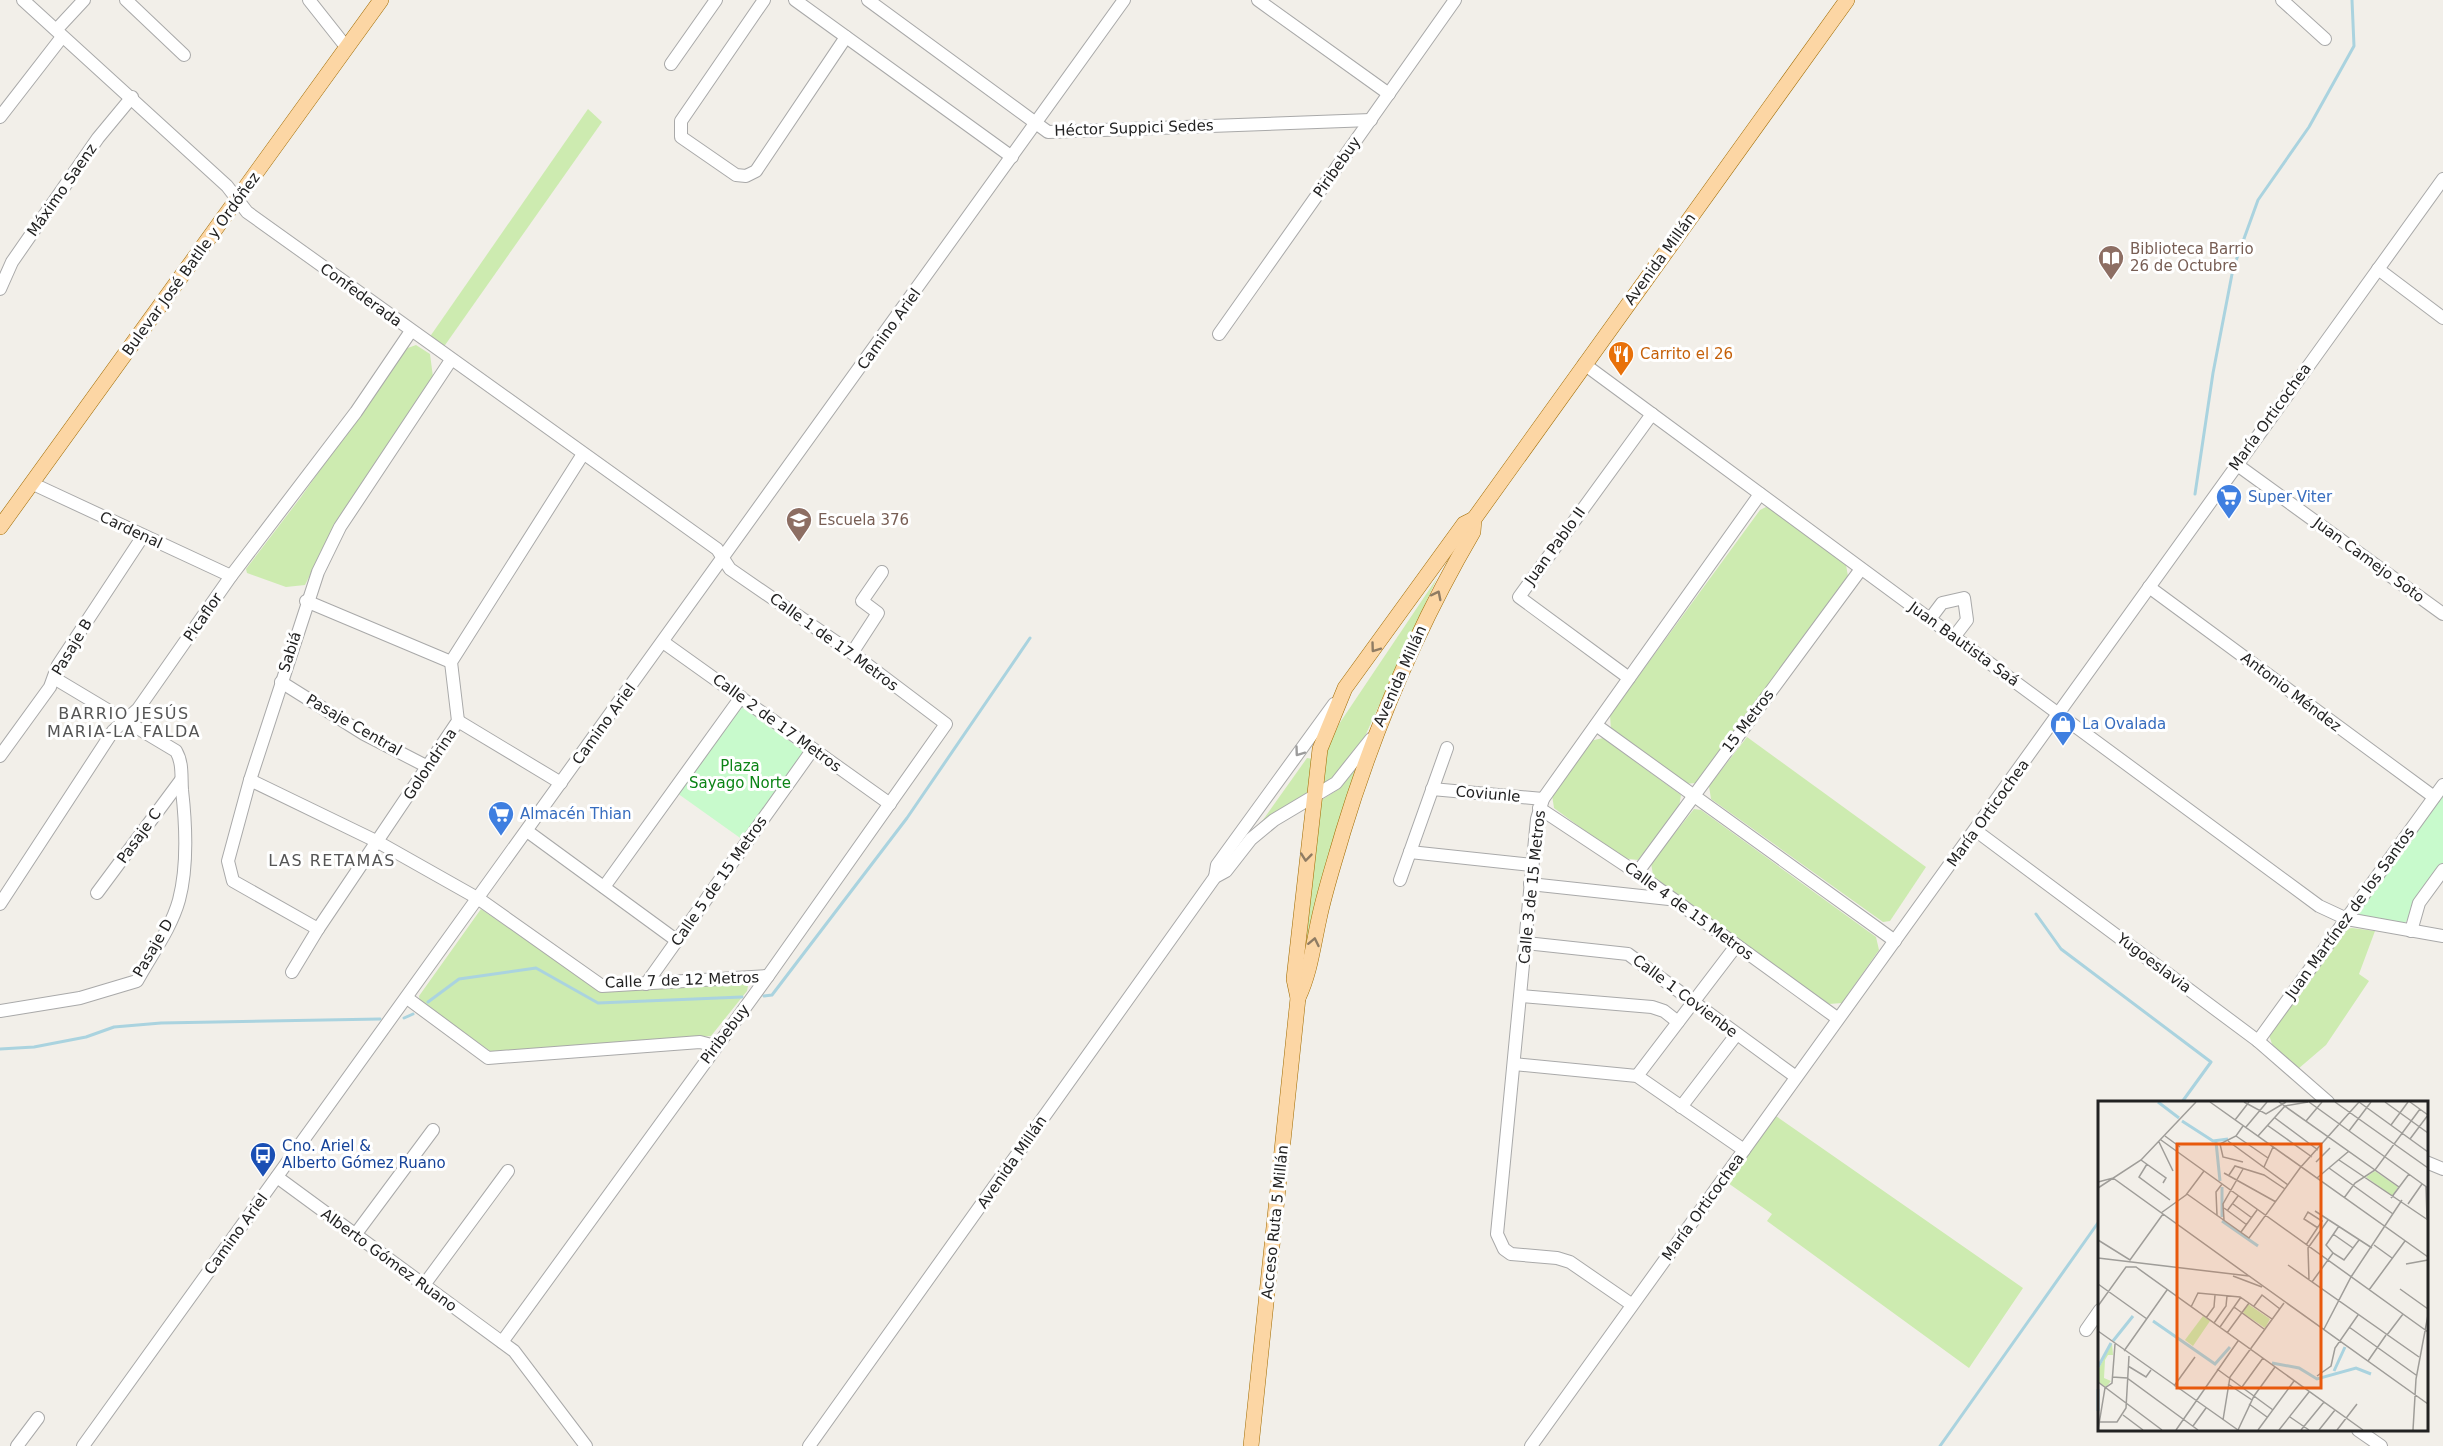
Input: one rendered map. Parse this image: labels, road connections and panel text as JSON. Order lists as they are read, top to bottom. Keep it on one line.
{"streets":{"main road":["Avenida Millán","Bulevar José Batlle y Ordóñez","Acceso Ruta 5 Millán"],"street":["Héctor Suppici Sedes","Piribebuy","Máximo Saenz","Confederada","Camino Ariel","María Orticochea","Cardenal","Juan Pablo II","Juan Camejo Soto","Picaflor","Calle 1 de 17 Metros","Juan Bautista Saá","Pasaje B","Sabiá","Antonio Méndez","15 Metros","Calle 2 de 17 Metros","Pasaje Central","Golondrina","Coviunle","Pasaje C","Calle 5 de 15 Metros","Calle 3 de 15 Metros","Calle 4 de 15 Metros","Juan Martínez de los Santos","Pasaje D","Yugoeslavia","Calle 7 de 12 Metros","Calle 1 Covienbe","Alberto Gómez Ruano"]},"crossings":[["Héctor Suppici Sedes","Piribebuy"],["Héctor Suppici Sedes","Camino Ariel"],["Piribebuy","Calle 1 de 17 Metros"],["Piribebuy","Calle 2 de 17 Metros"],["Piribebuy","Calle 7 de 12 Metros"],["Piribebuy","Alberto Gómez Ruano"],["Máximo Saenz","Confederada"],["Avenida Millán","Juan Bautista Saá"],["Avenida Millán","Acceso Ruta 5 Millán"],["Bulevar José Batlle y Ordóñez","Confederada"],["Bulevar José Batlle y Ordóñez","Cardenal"],["Confederada","Camino Ariel"],["Confederada","Picaflor"],["Confederada","Calle 1 de 17 Metros"],["Confederada","Sabiá"],["Camino Ariel","Calle 1 de 17 Metros"],["Camino Ariel","Calle 2 de 17 Metros"],["Camino Ariel","Calle 7 de 12 Metros"],["Camino Ariel","Alberto Gómez Ruano"],["María Orticochea","Juan Camejo Soto"],["María Orticochea","Juan Bautista Saá"],["María Orticochea","Antonio Méndez"],["María Orticochea","Calle 3 de 15 Metros"],["María Orticochea","Calle 4 de 15 Metros"],["María Orticochea","Yugoeslavia"],["María Orticochea","Calle 1 Covienbe"],["Cardenal","Picaflor"],["Cardenal","Pasaje B"],["Juan Pablo II","Juan Bautista Saá"],["Juan Pablo II","Calle 3 de 15 Metros"],["Picaflor","Pasaje D"],["Juan Bautista Saá","15 Metros"],["Juan Bautista Saá","Calle 3 de 15 Metros"],["Juan Bautista Saá","Juan Martínez de los Santos"],["Pasaje B","Pasaje D"],["Sabiá","Pasaje Central"],["Sabiá","Golondrina"],["Antonio Méndez","Juan Martínez de los Santos"],["15 Metros","Calle 4 de 15 Metros"],["Calle 2 de 17 Metros","Calle 5 de 15 Metros"],["Pasaje Central","Golondrina"],["Coviunle","Calle 3 de 15 Metros"],["Coviunle","Calle 4 de 15 Metros"],["Pasaje C","Pasaje D"],["Calle 5 de 15 Metros","Calle 7 de 12 Metros"],["Calle 3 de 15 Metros","Calle 4 de 15 Metros"],["Calle 3 de 15 Metros","Calle 1 Covienbe"],["Juan Martínez de los Santos","Yugoeslavia"]],"districts":["BARRIO JESÚS MARIA-LA FALDA","LAS RETAMAS"],"parks":["Plaza Sayago Norte"],"places":{"library":["Biblioteca Barrio 26 de Octubre"],"restaurant":["Carrito el 26"],"supermarket":["Super Viter","Almacén Thian"],"school or university":["Escuela 376"],"shop":["La Ovalada"],"bus stop":["Cno. Ariel & Alberto Gómez Ruano"]}}
